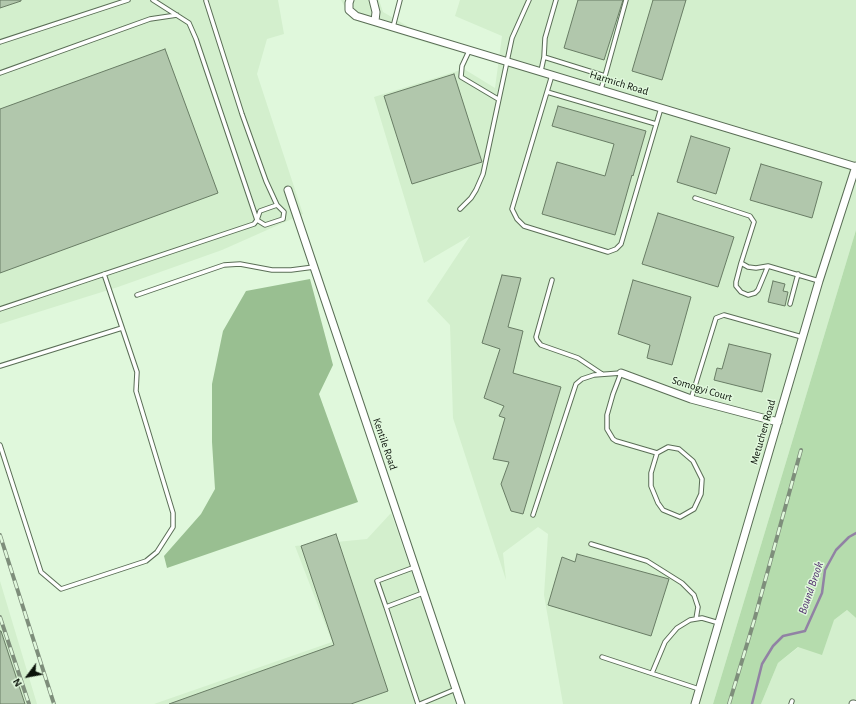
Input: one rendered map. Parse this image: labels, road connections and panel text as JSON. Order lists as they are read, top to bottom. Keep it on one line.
{"streets":{"street":["Harmich Road","Somogyi Court","Metuchen Road","Kentile Road"]},"crossings":[["Harmich Road","Metuchen Road"],["Somogyi Court","Metuchen Road"]],"water":["Bound Brook"],"north":"bottom left"}
